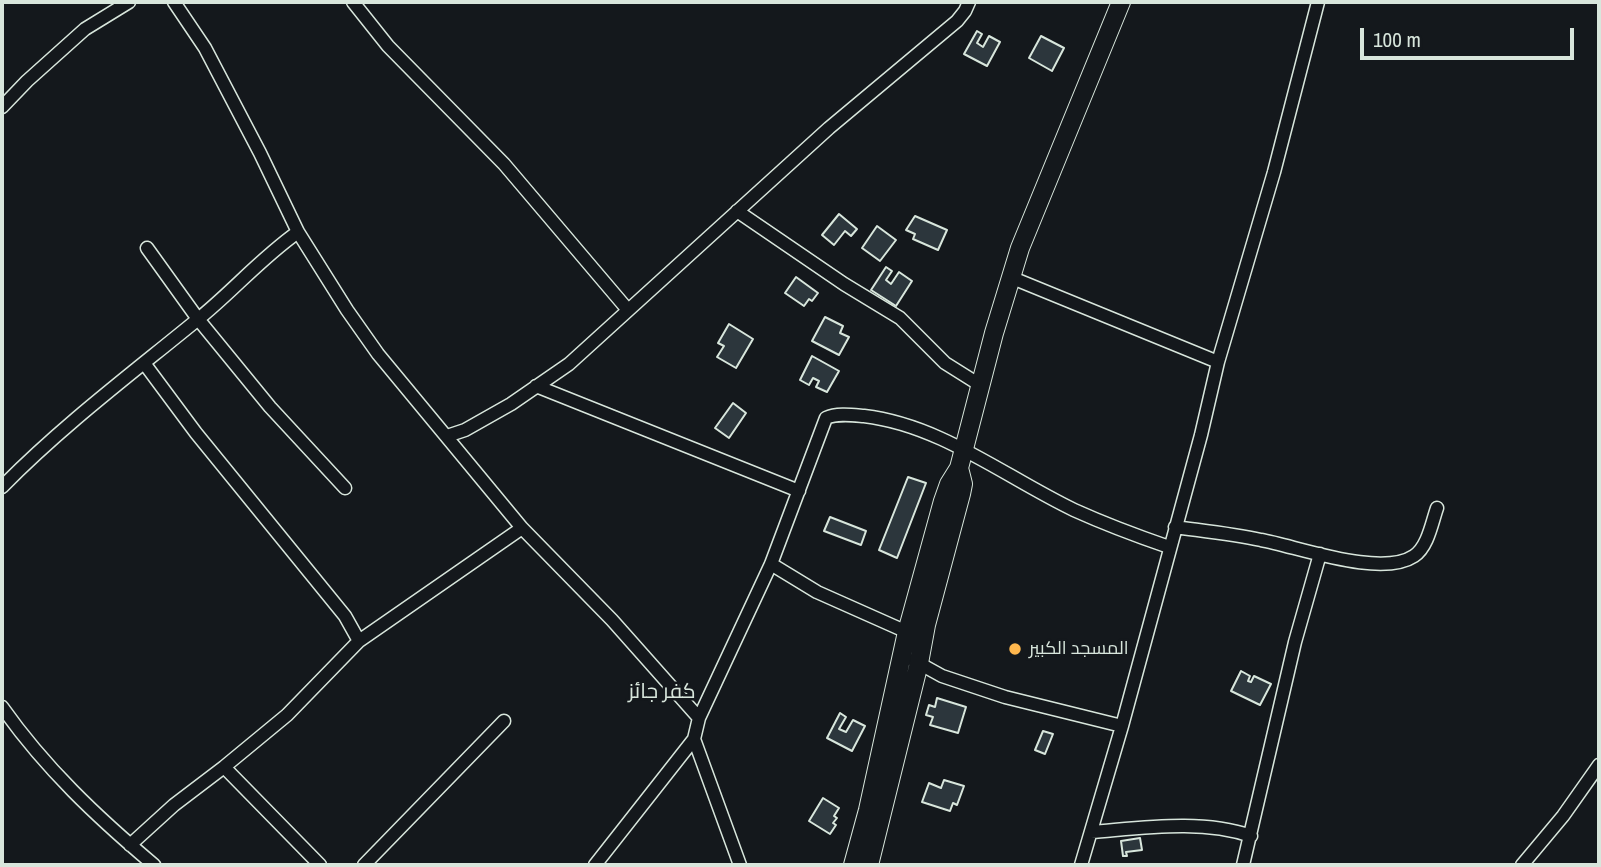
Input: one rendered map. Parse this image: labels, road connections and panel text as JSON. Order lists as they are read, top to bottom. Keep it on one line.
{"districts":["كفر جائز"],"places":["المسجد الكبير"],"scale_bar":"100 m"}
